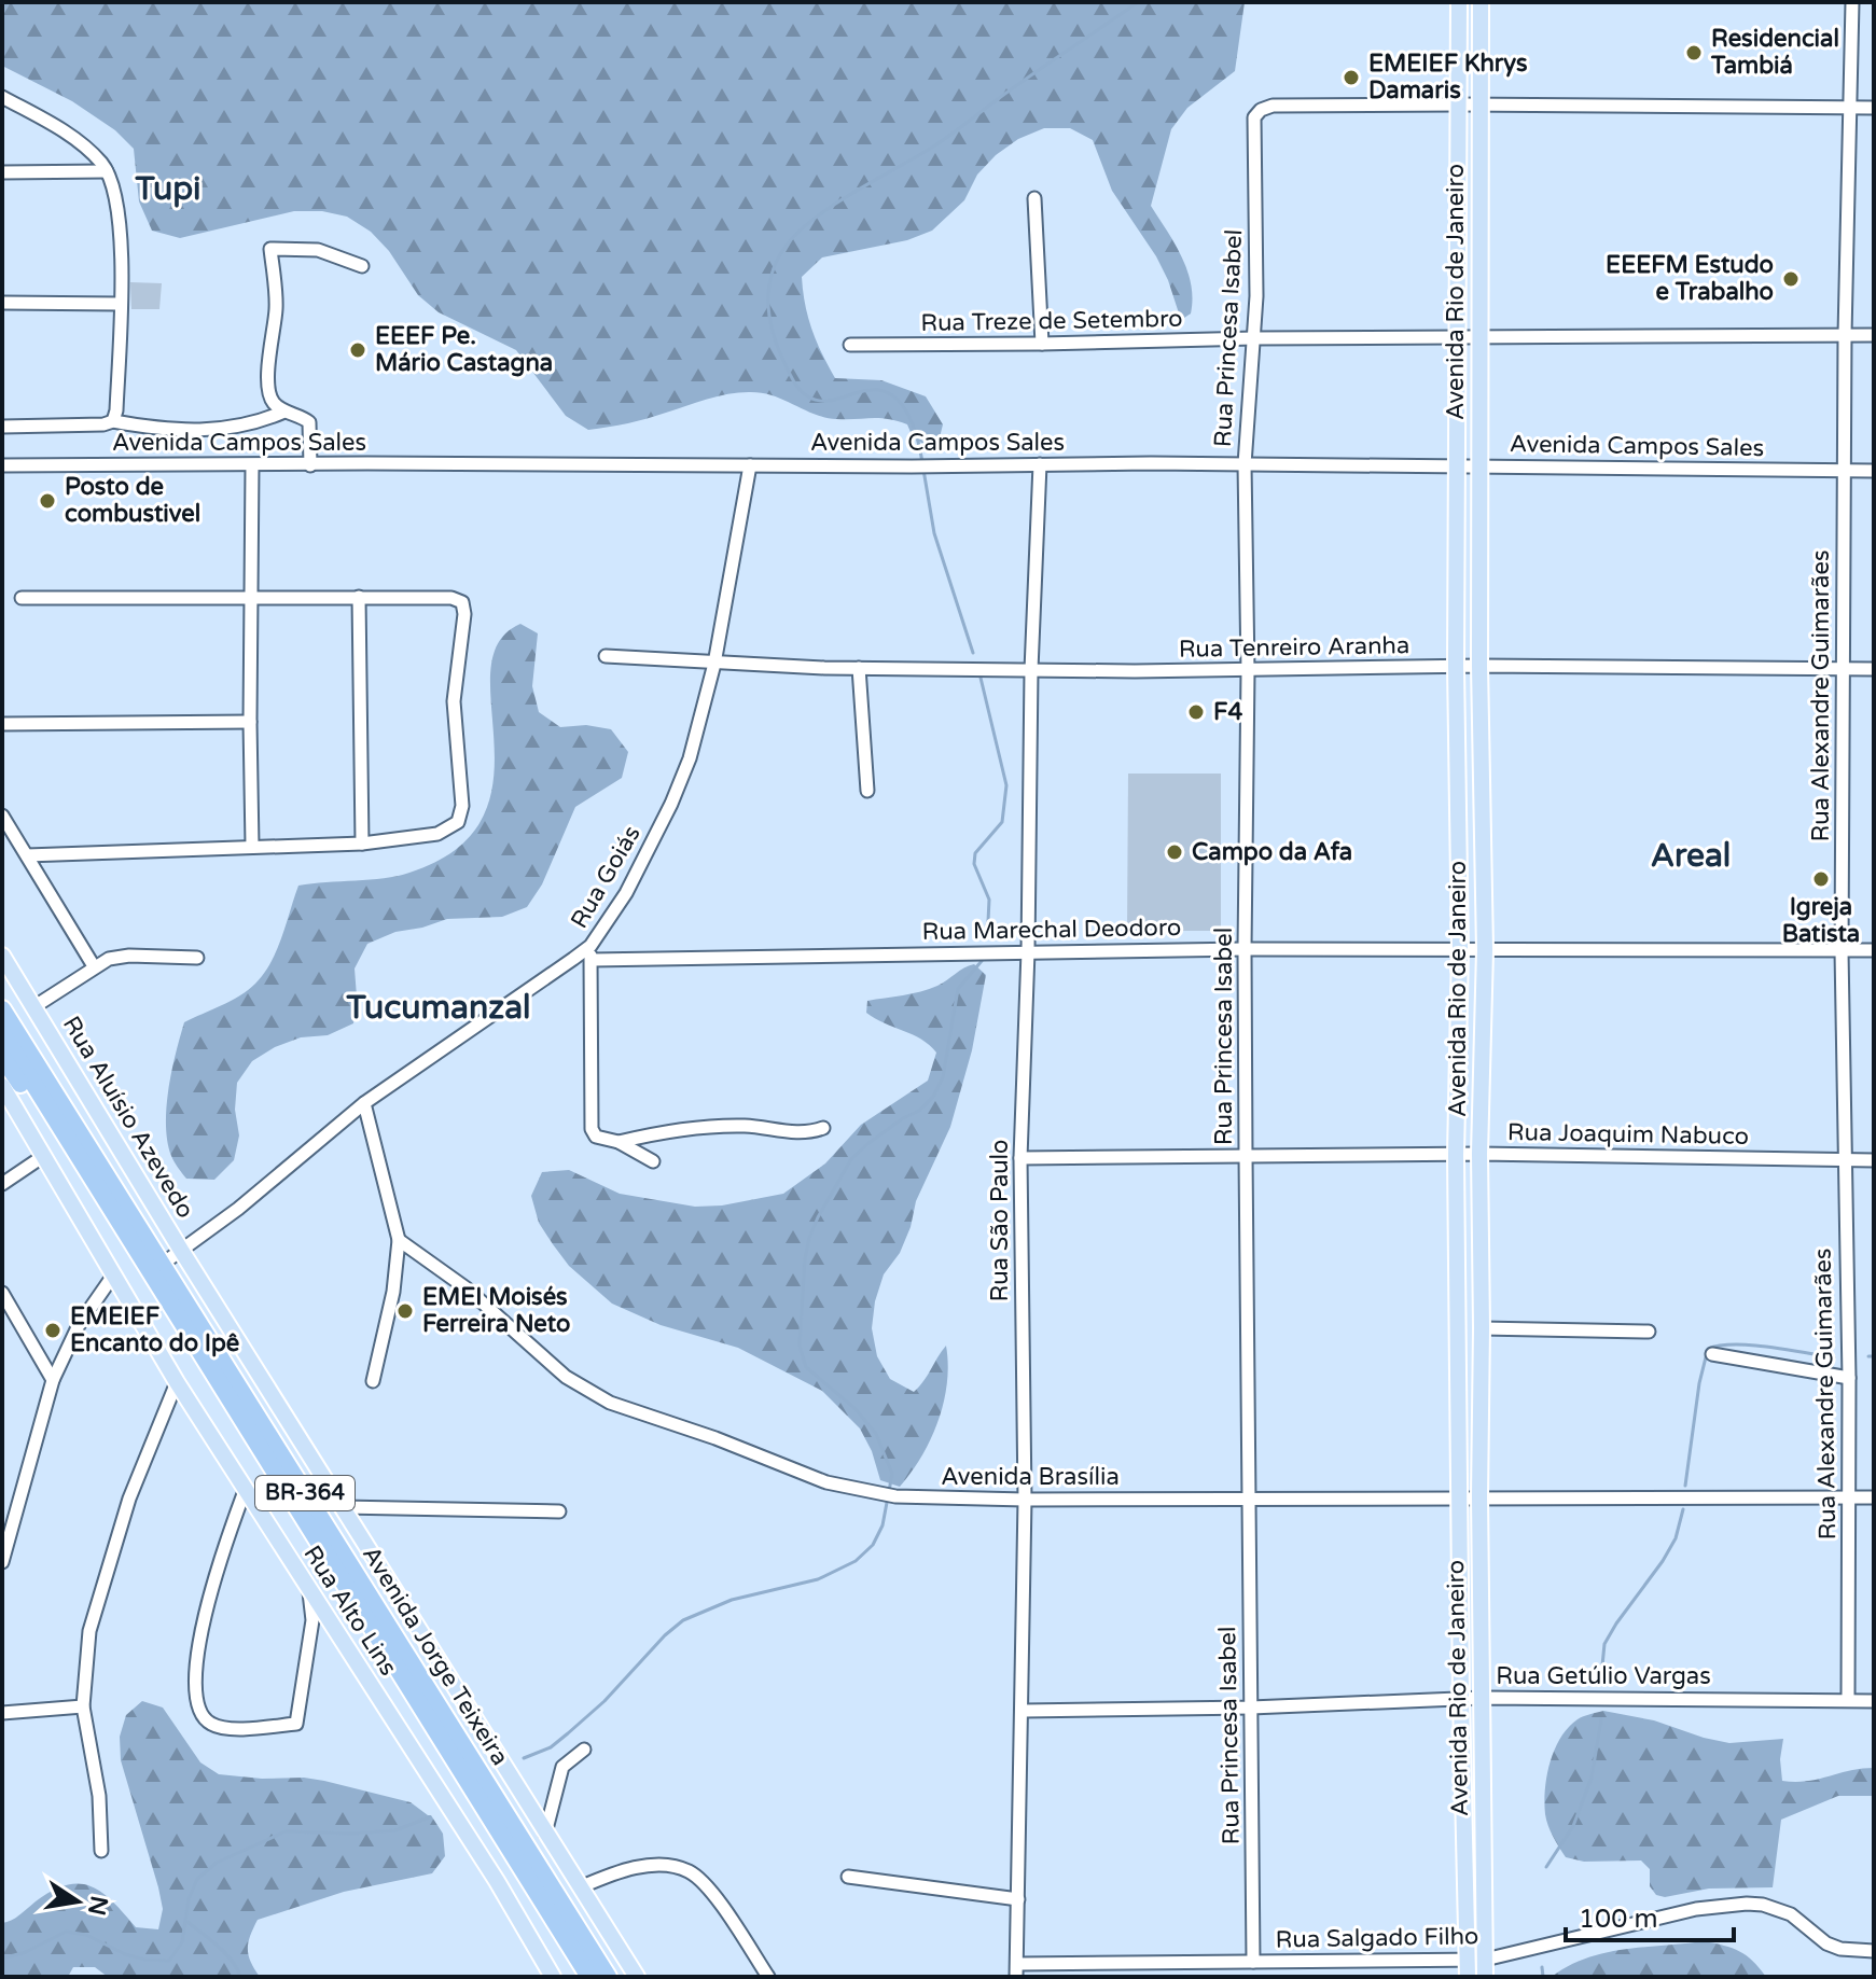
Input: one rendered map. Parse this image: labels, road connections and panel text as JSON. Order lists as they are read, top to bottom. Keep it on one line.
{"streets":{"highway":["BR-364","Avenida Jorge Teixeira"],"main road":["Avenida Rio de Janeiro","Rua Aluísio Azevedo","Rua Alto Lins"],"street":["Rua Treze de Setembro","Rua Princesa Isabel","Avenida Campos Sales","Rua Tenreiro Aranha","Rua Alexandre Guimarães","Rua Goiás","Rua Marechal Deodoro","Rua Joaquim Nabuco","Rua São Paulo","Avenida Brasília","Rua Getúlio Vargas","Rua Salgado Filho"]},"crossings":[["Avenida Rio de Janeiro","Rua Treze de Setembro"],["Avenida Rio de Janeiro","Rua Princesa Isabel"],["Avenida Rio de Janeiro","Avenida Campos Sales"],["Avenida Rio de Janeiro","Rua Tenreiro Aranha"],["Avenida Rio de Janeiro","Rua Marechal Deodoro"],["Avenida Rio de Janeiro","Rua Joaquim Nabuco"],["Avenida Rio de Janeiro","Avenida Brasília"],["Avenida Rio de Janeiro","Rua Getúlio Vargas"],["Avenida Rio de Janeiro","Rua Salgado Filho"],["Rua Treze de Setembro","Rua Princesa Isabel"],["Rua Treze de Setembro","Rua Alexandre Guimarães"],["Rua Princesa Isabel","Avenida Campos Sales"],["Rua Princesa Isabel","Rua Tenreiro Aranha"],["Rua Princesa Isabel","Rua Marechal Deodoro"],["Rua Princesa Isabel","Rua Joaquim Nabuco"],["Rua Princesa Isabel","Avenida Brasília"],["Rua Princesa Isabel","Rua Getúlio Vargas"],["Rua Princesa Isabel","Rua Salgado Filho"],["Avenida Campos Sales","Rua Alexandre Guimarães"],["Avenida Campos Sales","Rua Goiás"],["Avenida Campos Sales","Rua São Paulo"],["Rua Tenreiro Aranha","Rua Alexandre Guimarães"],["Rua Tenreiro Aranha","Rua Goiás"],["Rua Tenreiro Aranha","Rua São Paulo"],["Rua Alexandre Guimarães","Rua Marechal Deodoro"],["Rua Alexandre Guimarães","Rua Joaquim Nabuco"],["Rua Alexandre Guimarães","Avenida Brasília"],["Rua Alexandre Guimarães","Rua Getúlio Vargas"],["Rua Goiás","Rua Aluísio Azevedo"],["Rua Goiás","Avenida Jorge Teixeira"],["Rua Marechal Deodoro","Rua São Paulo"],["Rua Joaquim Nabuco","Rua São Paulo"],["Rua São Paulo","Avenida Brasília"],["Rua São Paulo","Rua Getúlio Vargas"],["Rua São Paulo","Rua Salgado Filho"]],"districts":["Tupi","Areal","Tucumanzal"],"places":["Residencial Tambiá","EMEIEF Khrys Damaris","EEEFM Estudo e Trabalho","EEEF Pe. Mário Castagna","Posto de combustivel","F4","Campo da Afa","Igreja Batista","EMEI Moisés Ferreira Neto","EMEIEF Encanto do Ipê"],"scale_bar":"100 m","north":"right"}
